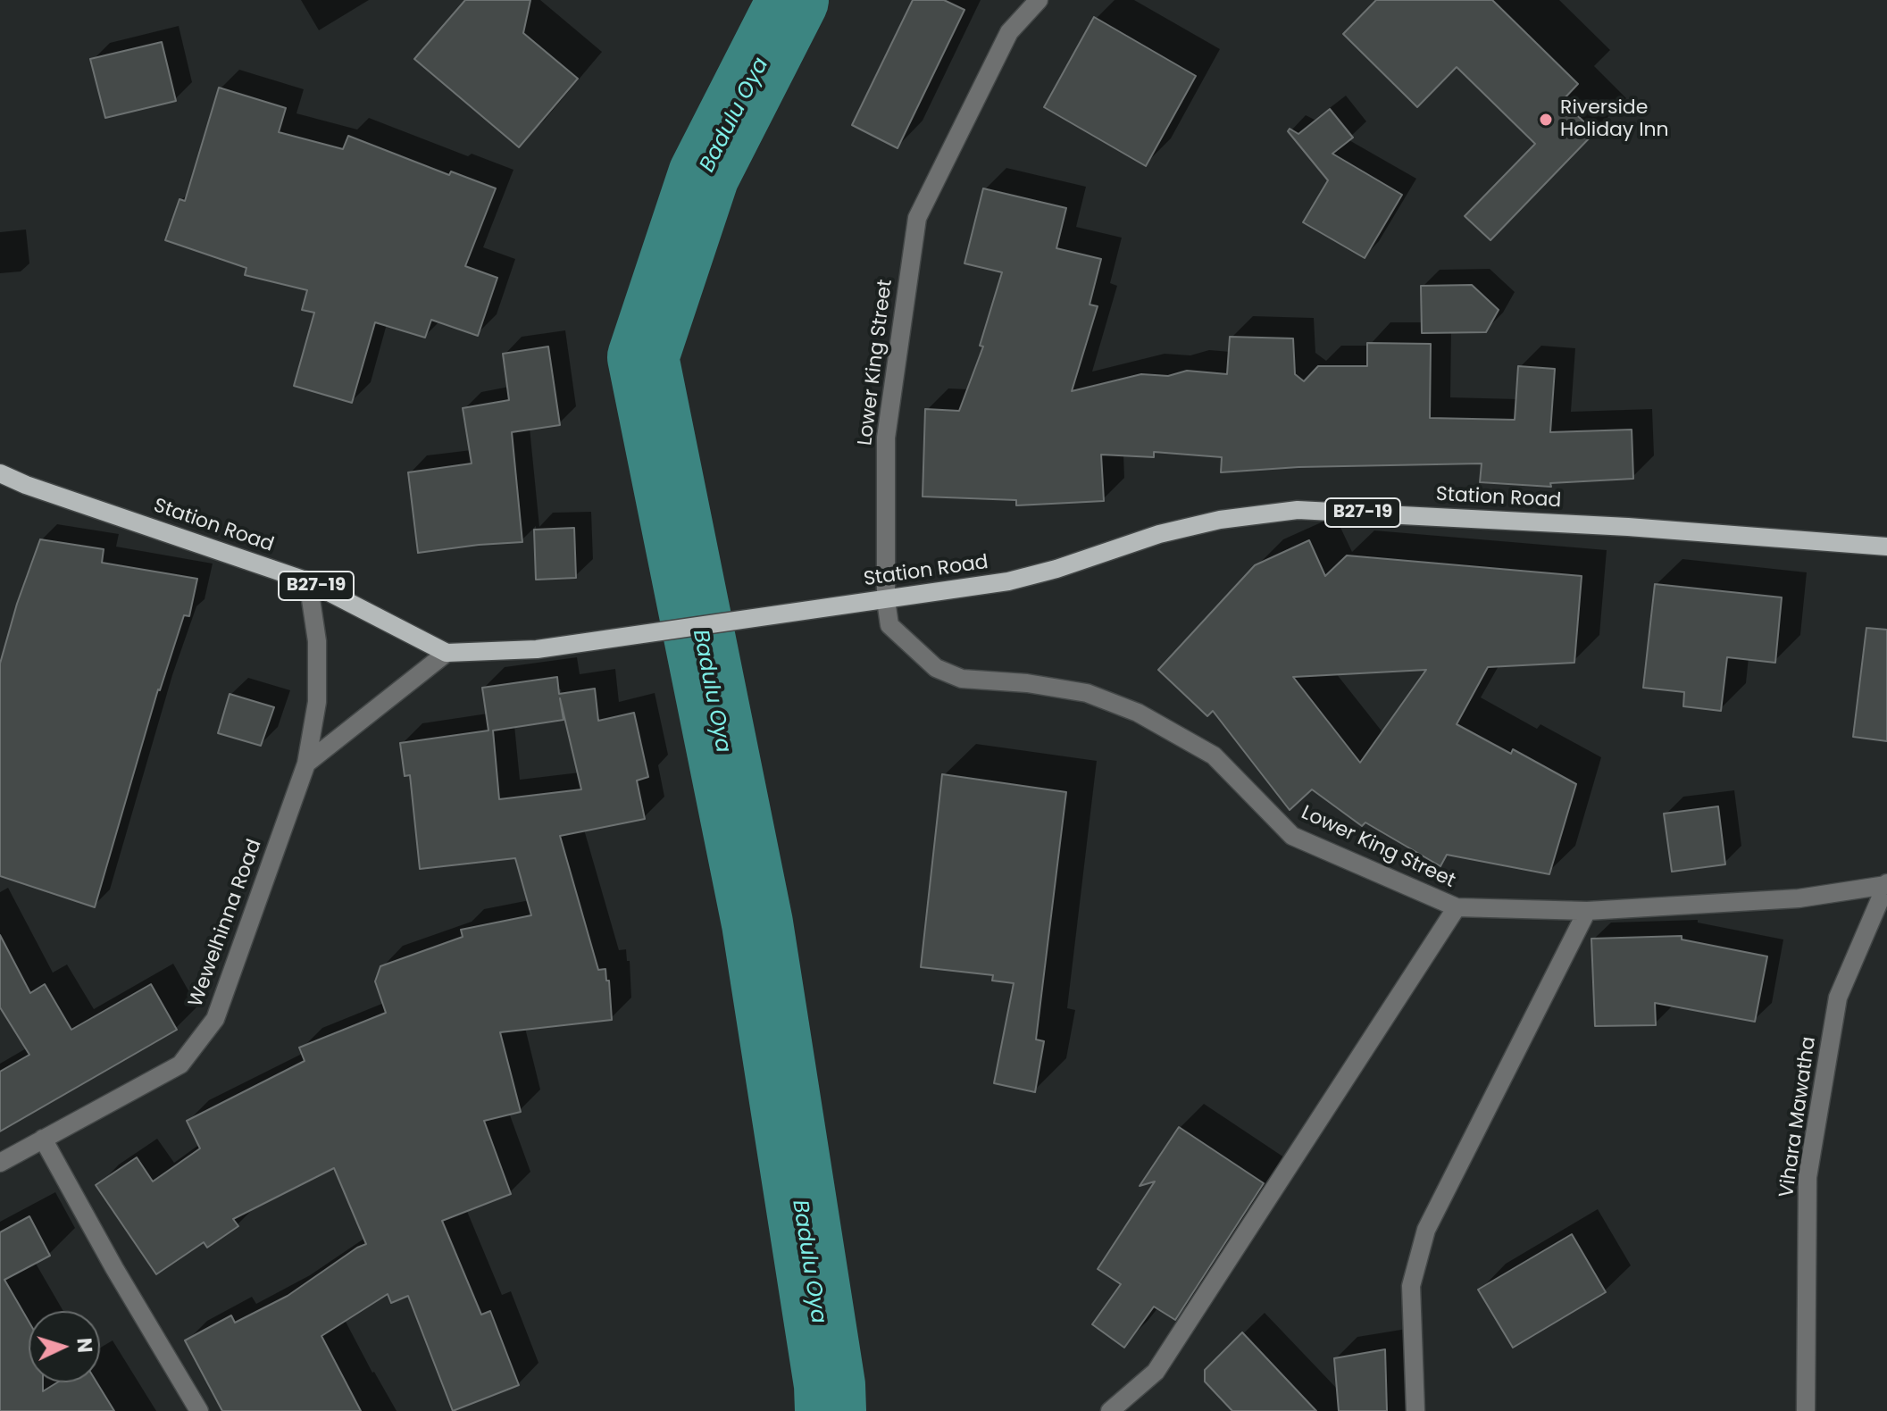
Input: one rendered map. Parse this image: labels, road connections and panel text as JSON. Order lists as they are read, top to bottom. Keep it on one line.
{"streets":{"main road":["Station Road","B27-19"],"street":["Lower King Street","Wewelhinna Road","Vihara Mawatha"]},"crossings":[["Lower King Street","Station Road"],["Lower King Street","Vihara Mawatha"],["Station Road","Wewelhinna Road"]],"water":["Badulu Oya"],"places":["Riverside Holiday Inn"],"north":"right"}
